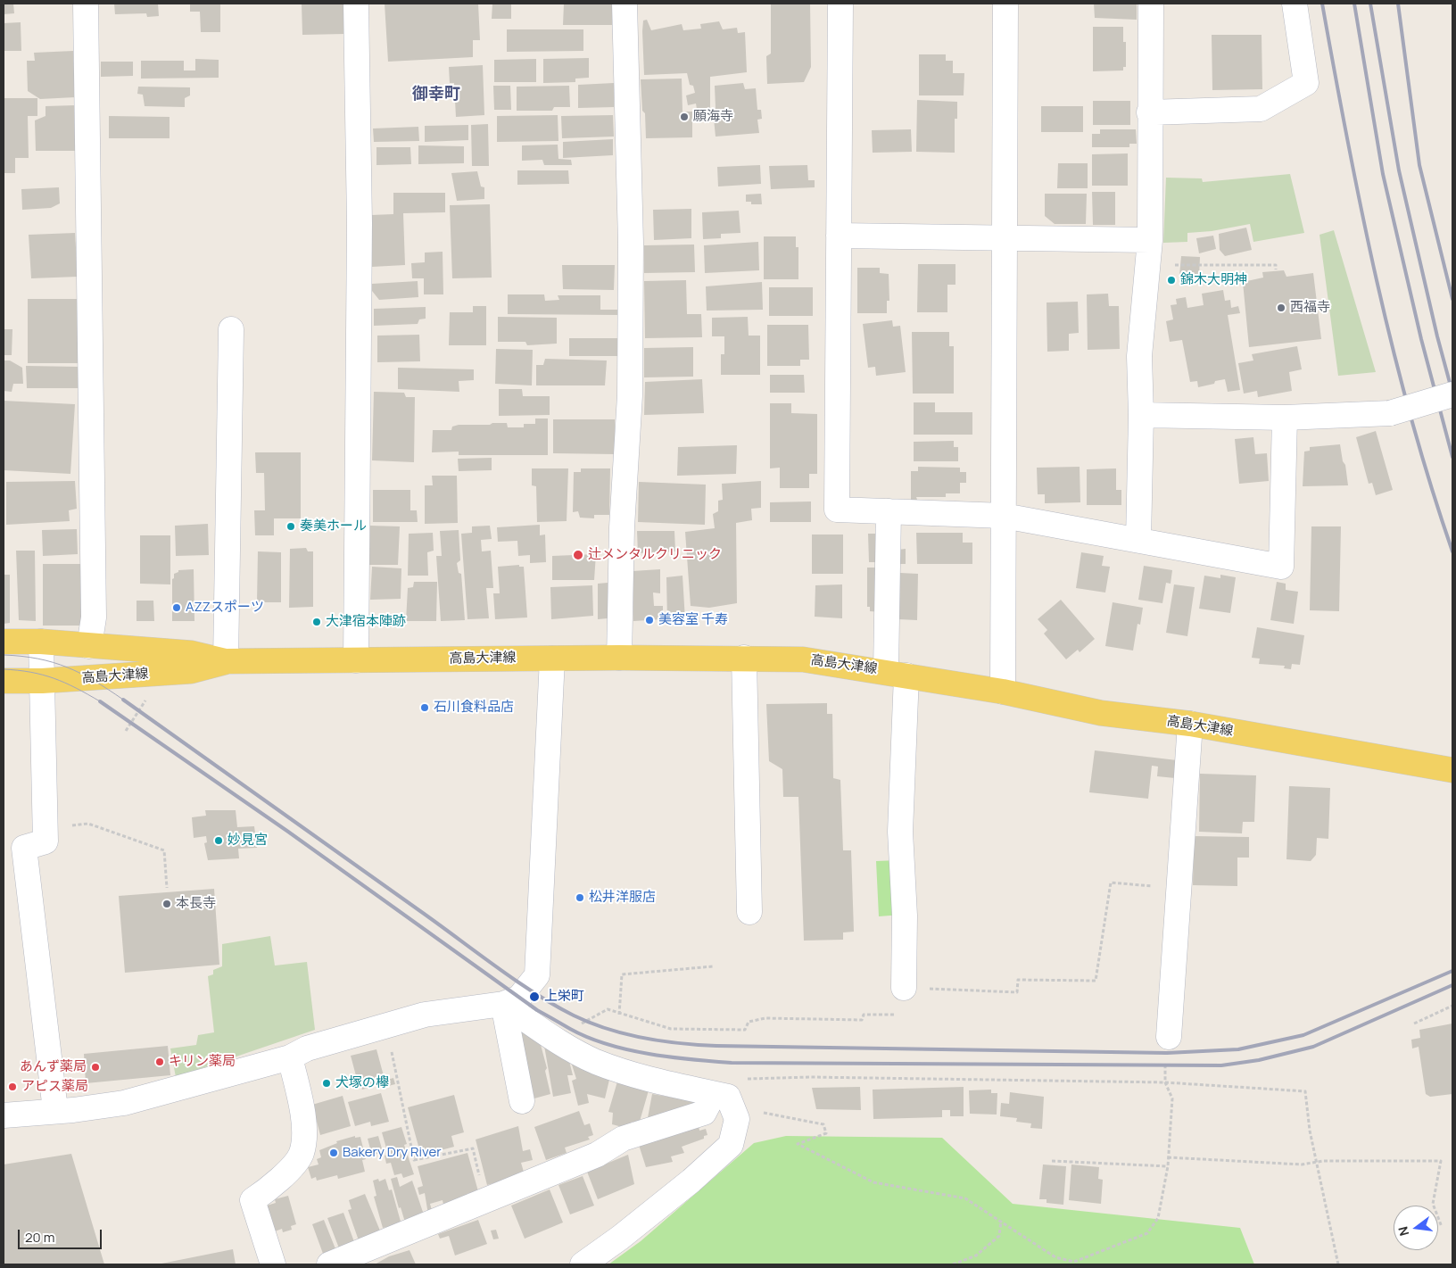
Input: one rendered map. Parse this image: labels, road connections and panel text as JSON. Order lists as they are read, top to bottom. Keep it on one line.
{"streets":{"main road":["高島大津線"]},"districts":["御幸町"],"places":["願海寺","錦木大明神","西福寺","奏美ホール","辻メンタルクリニック","AZZスポーツ","美容室 千寿","大津宿本陣跡","石川食料品店","妙見宮","松井洋服店","本長寺","上栄町","キリン薬局","あんず薬局","犬塚の欅","アピス薬局","Bakery Dry River"],"scale_bar":"20 m","north":"left"}
